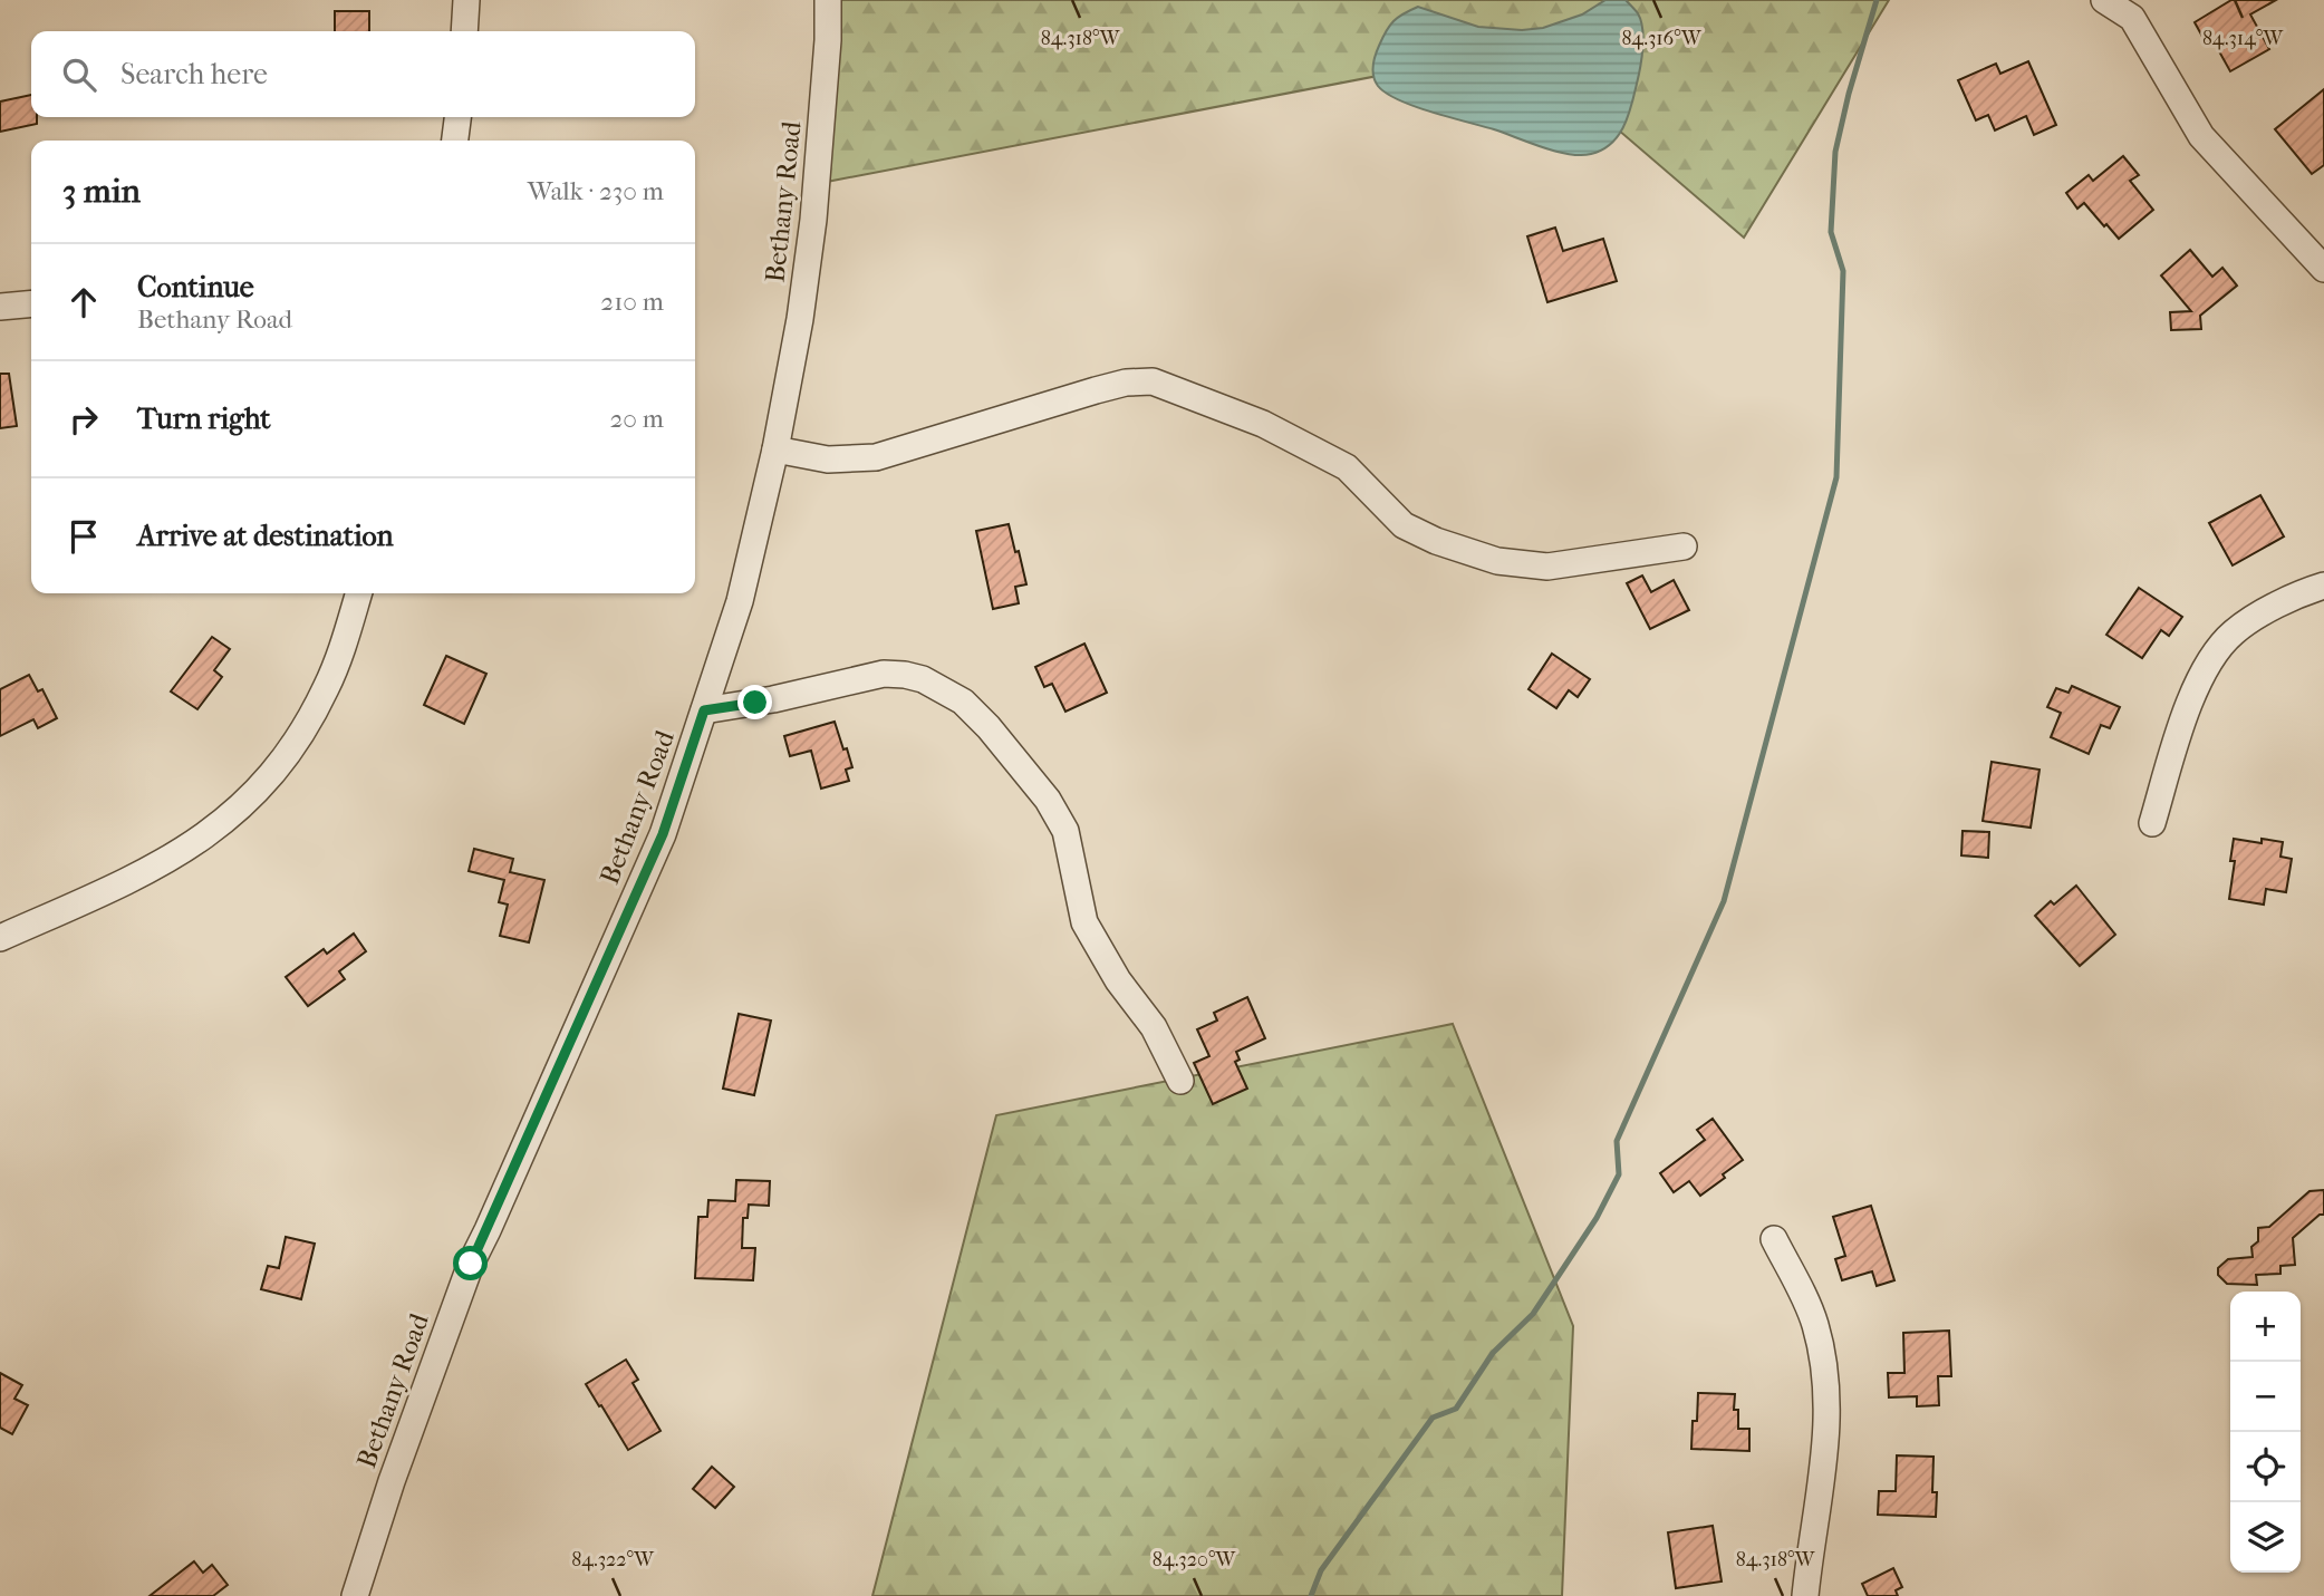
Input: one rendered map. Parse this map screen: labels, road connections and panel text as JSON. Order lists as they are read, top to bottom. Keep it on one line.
{"streets":{"street":["Bethany Road"]},"page":{"search":"Search here","heading":["3 min","Walk · 230 m"],"list":[["Continue","Bethany Road","210 m"],["Turn right","20 m"],"Arrive at destination"],"map_buttons":["+","−"]},"coordinates":["84.314°W","84.318°W","84.316°W","84.322°W","84.320°W"]}
